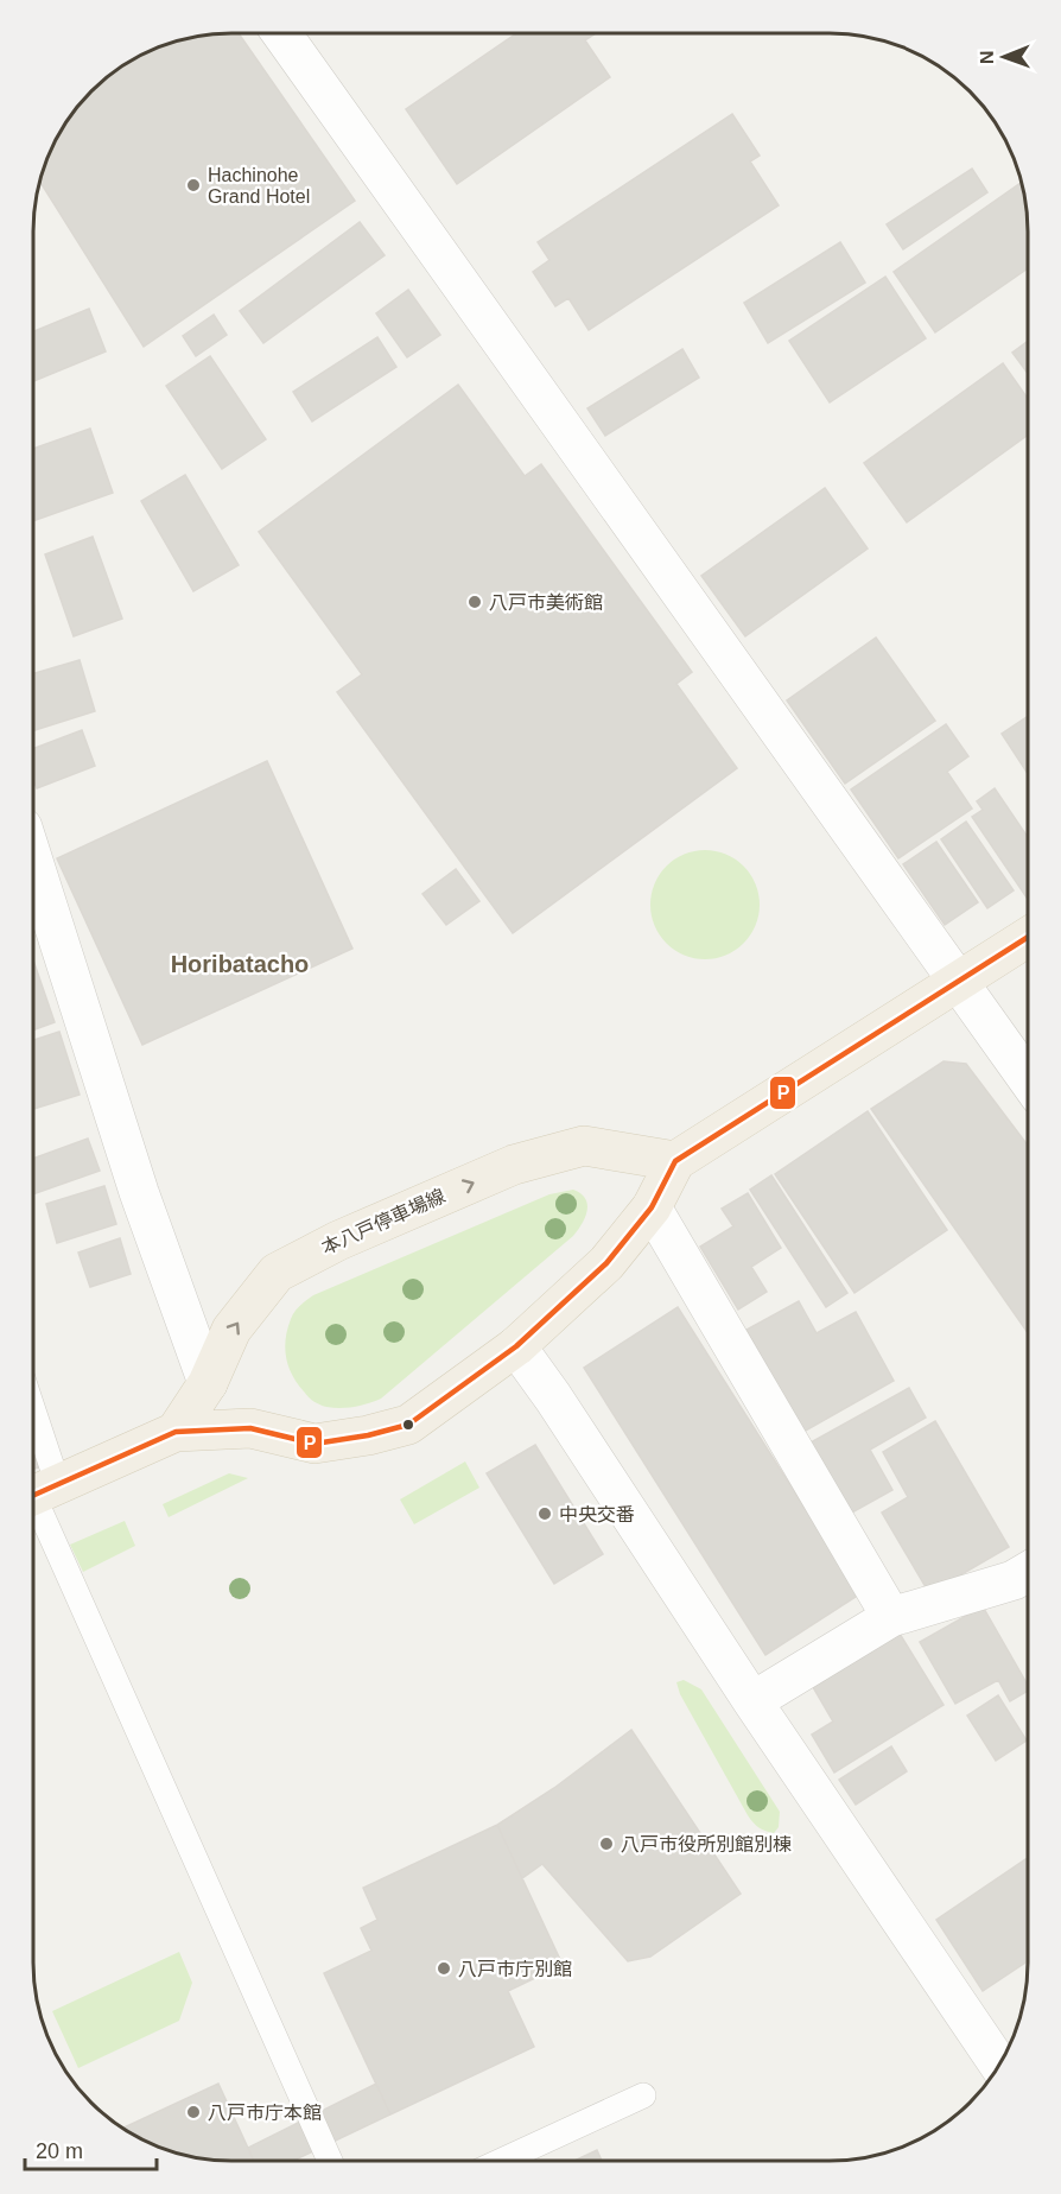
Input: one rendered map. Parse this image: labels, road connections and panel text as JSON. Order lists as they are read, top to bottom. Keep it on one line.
{"streets":{"main road":["本八戸停車場線"]},"districts":["Horibatacho"],"places":["Hachinohe Grand Hotel","八戸市美術館","中央交番","八戸市役所別館別棟","八戸市庁別館","八戸市庁本館"],"lines":["transit line P"],"scale_bar":"20 m","north":"left"}
